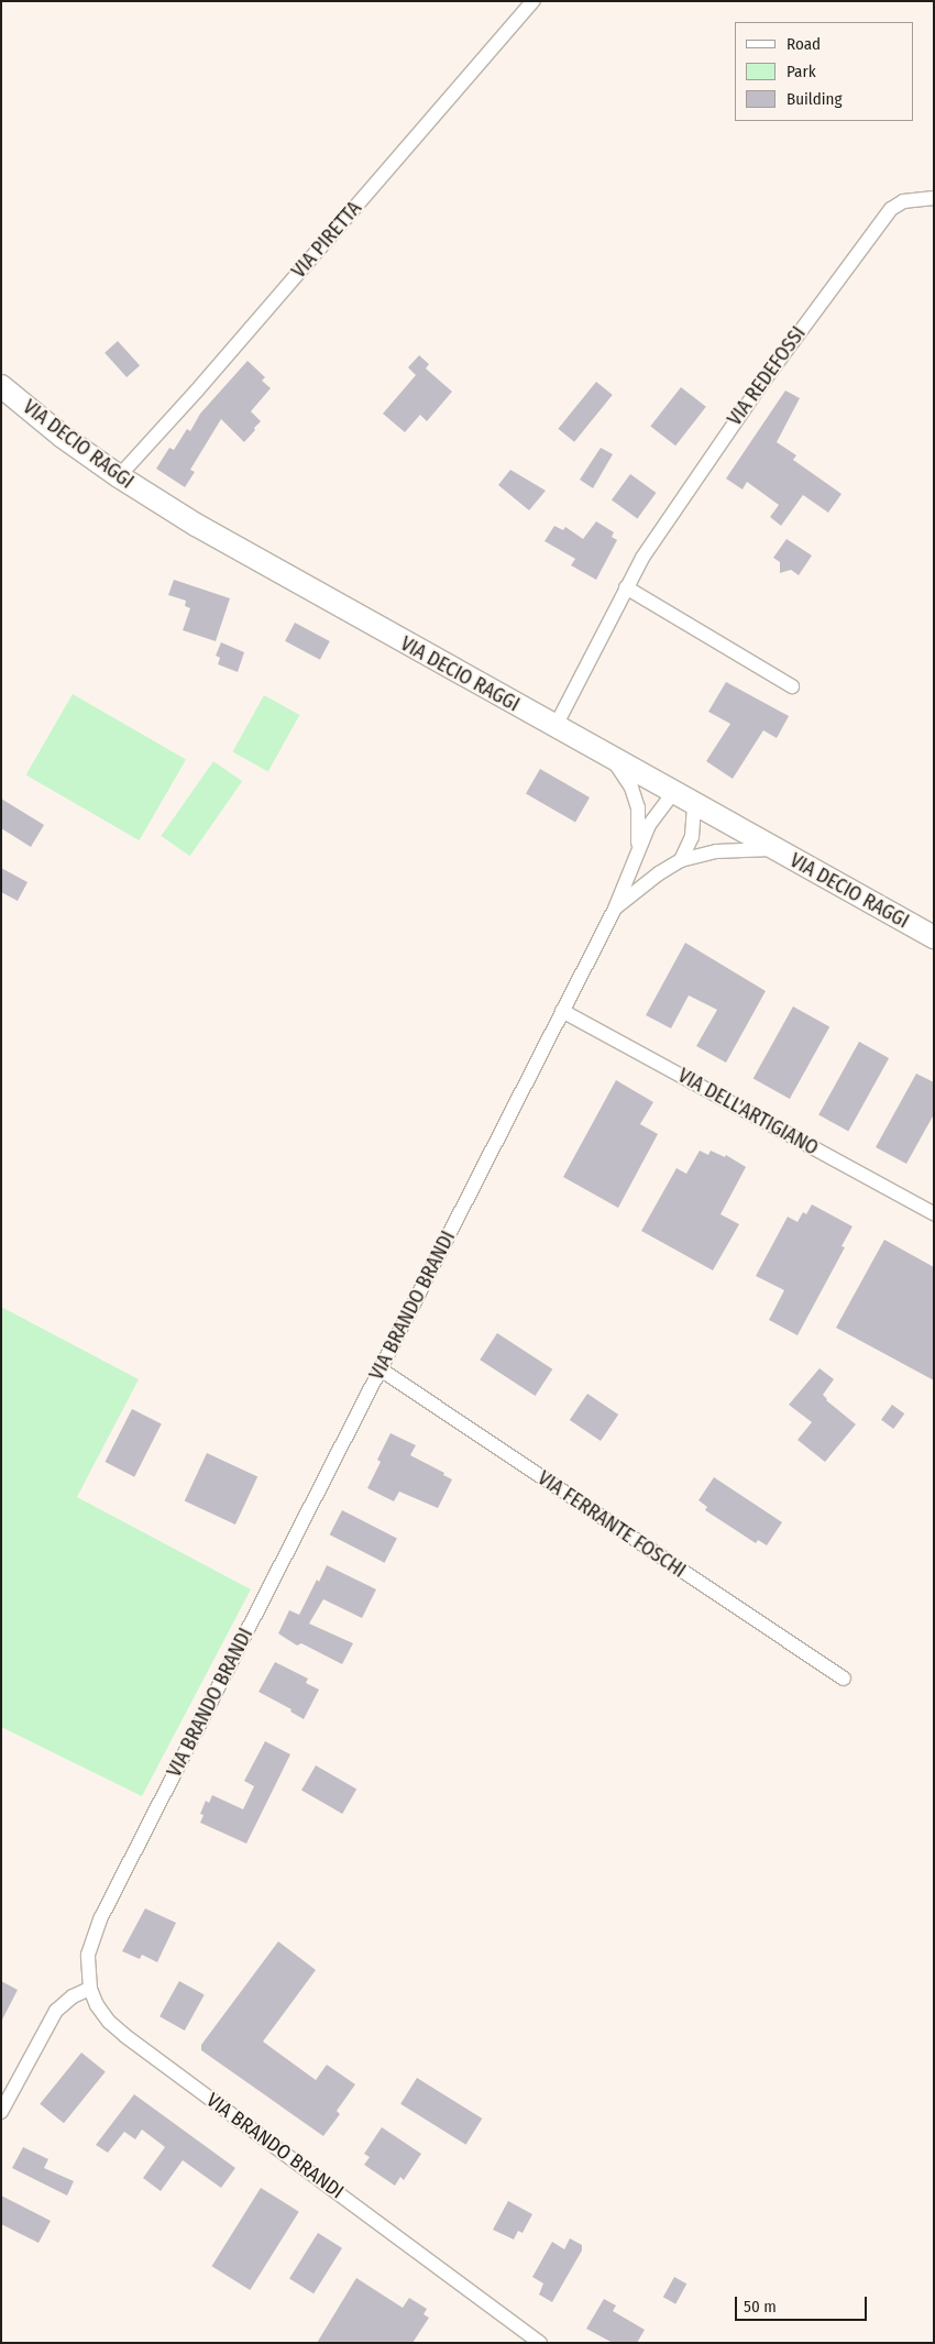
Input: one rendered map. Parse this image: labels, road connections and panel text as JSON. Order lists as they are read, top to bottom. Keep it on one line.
{"streets":{"main road":["VIA DECIO RAGGI"],"street":["VIA PIRETTA","VIA REDEFOSSI","VIA DELL'ARTIGIANO","VIA BRANDO BRANDI","VIA FERRANTE FOSCHI"]},"crossings":[["VIA PIRETTA","VIA DECIO RAGGI"],["VIA REDEFOSSI","VIA DECIO RAGGI"],["VIA DECIO RAGGI","VIA BRANDO BRANDI"],["VIA DELL'ARTIGIANO","VIA BRANDO BRANDI"],["VIA BRANDO BRANDI","VIA FERRANTE FOSCHI"]],"legend":["Road","Park","Building"],"scale_bar":"50 m"}
